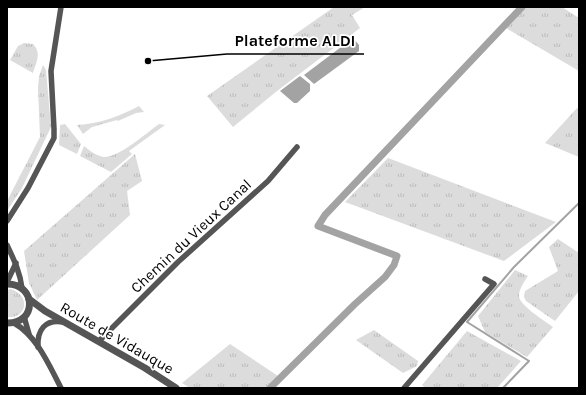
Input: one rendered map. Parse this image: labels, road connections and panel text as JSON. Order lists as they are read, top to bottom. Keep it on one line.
{"streets":{"street":["Chemin du Vieux Canal","Route de Vidauque"]},"crossings":[["Chemin du Vieux Canal","Route de Vidauque"]],"places":["Plateforme ALDI"]}
